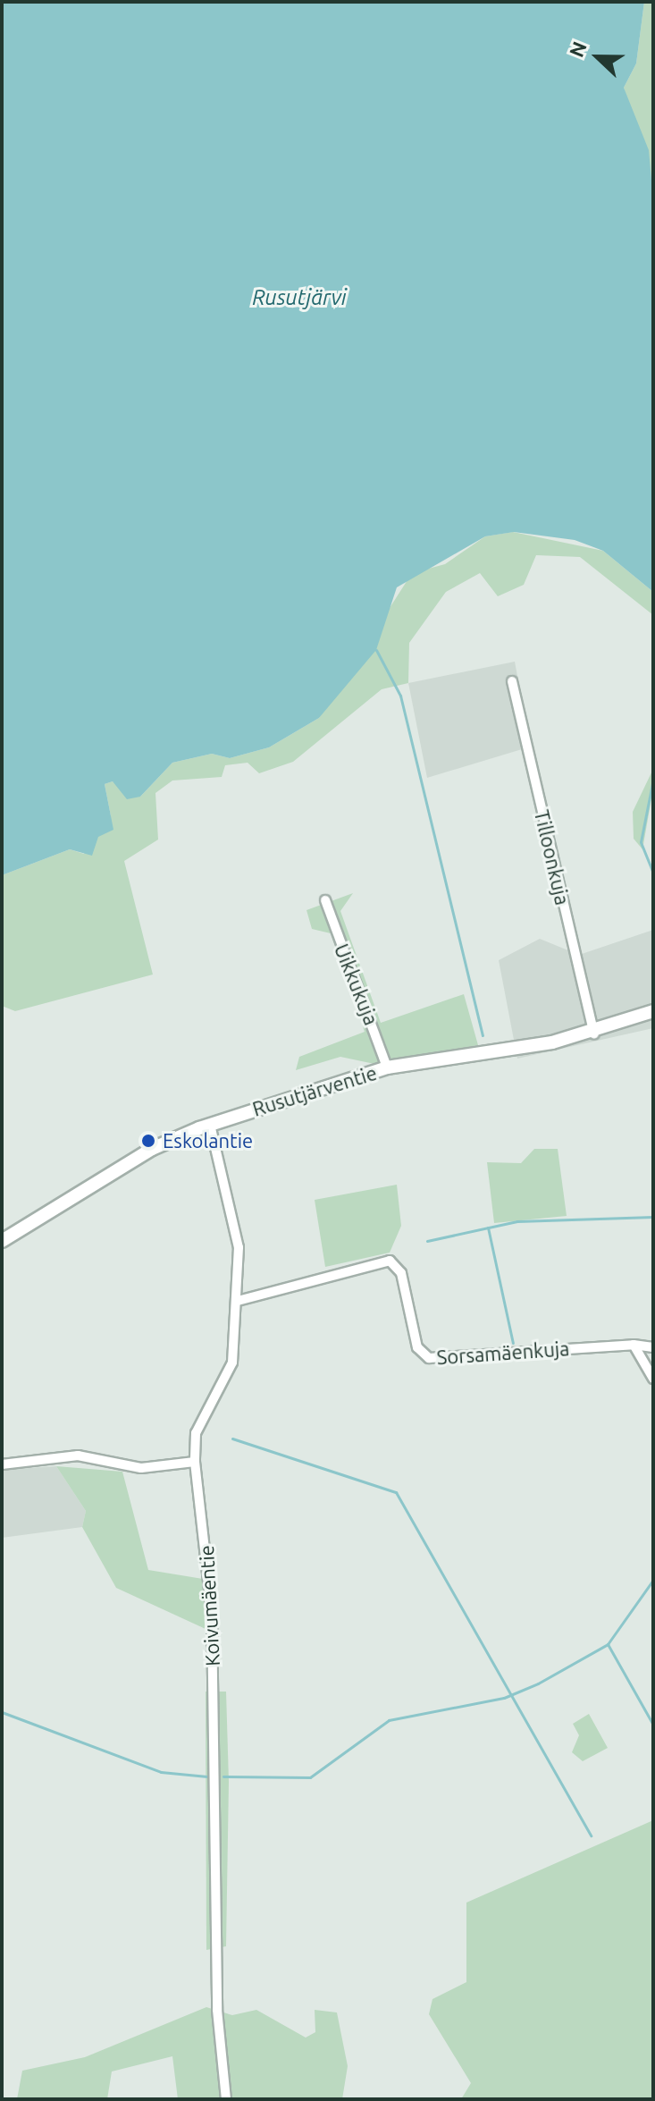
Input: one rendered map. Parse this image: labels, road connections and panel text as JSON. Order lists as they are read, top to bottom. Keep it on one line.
{"streets":{"main road":["Rusutjärventie"],"street":["Tilloonkuja","Uikkukuja","Sorsamäenkuja","Koivumäentie"]},"crossings":[["Tilloonkuja","Rusutjärventie"],["Uikkukuja","Rusutjärventie"],["Rusutjärventie","Koivumäentie"],["Sorsamäenkuja","Koivumäentie"]],"water":["Rusutjärvi"],"places":["Eskolantie"],"north":"left"}
